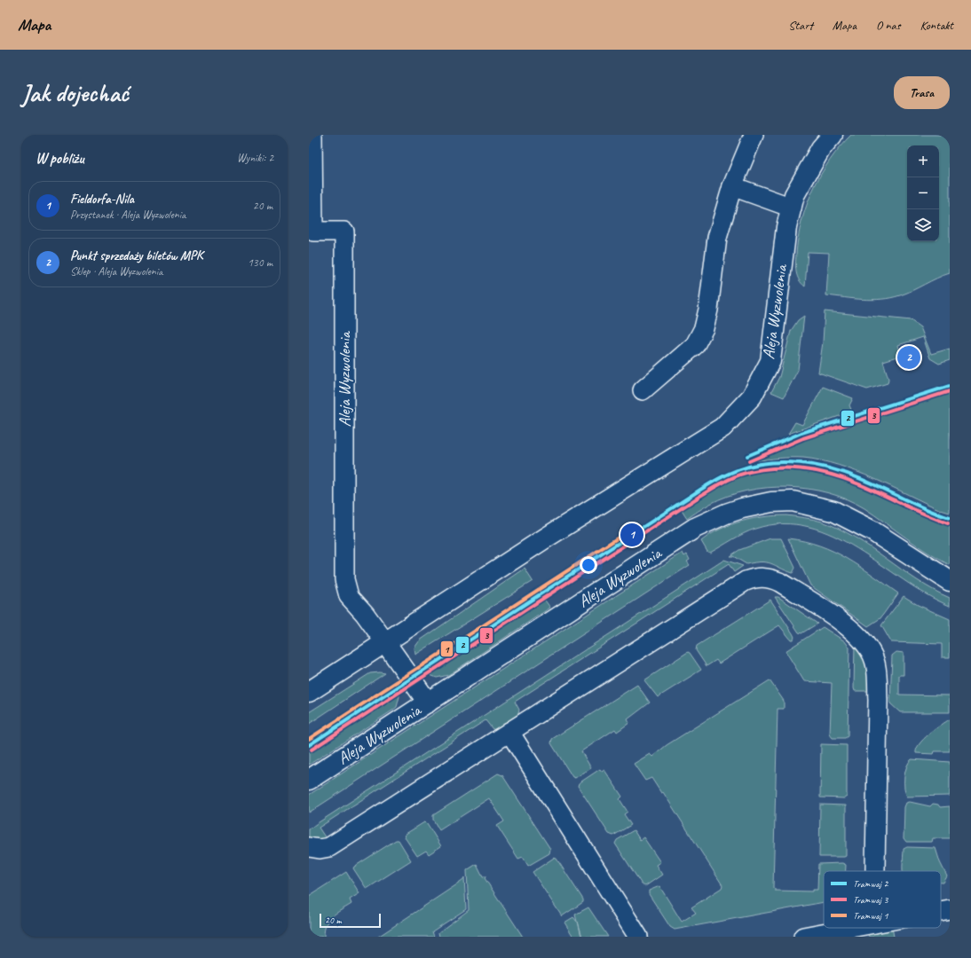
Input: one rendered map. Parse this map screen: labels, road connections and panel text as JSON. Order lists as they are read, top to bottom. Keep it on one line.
{"streets":{"main road":["Aleja Wyzwolenia"]},"lines":["tram line 2","tram line 3","tram line 1"],"legend":["Tramwaj 2","Tramwaj 3","Tramwaj 1"],"scale_bar":"20 m","page":{"header":"Mapa","nav":["Start","Mapa","O nas","Kontakt"],"buttons":"Trasa","title":"Jak dojechać","heading":["W pobliżu","Wyniki: 2"],"map_buttons":["+","−"],"list":[{"mark":"1","name":"Fieldorfa-Nila","note":"Przystanek · Aleja Wyzwolenia","value":"20 m"},{"mark":"2","name":"Punkt sprzedaży biletów MPK","note":"Sklep · Aleja Wyzwolenia","value":"130 m"}],"pins":["2","1"],"scale":"20 m"}}
